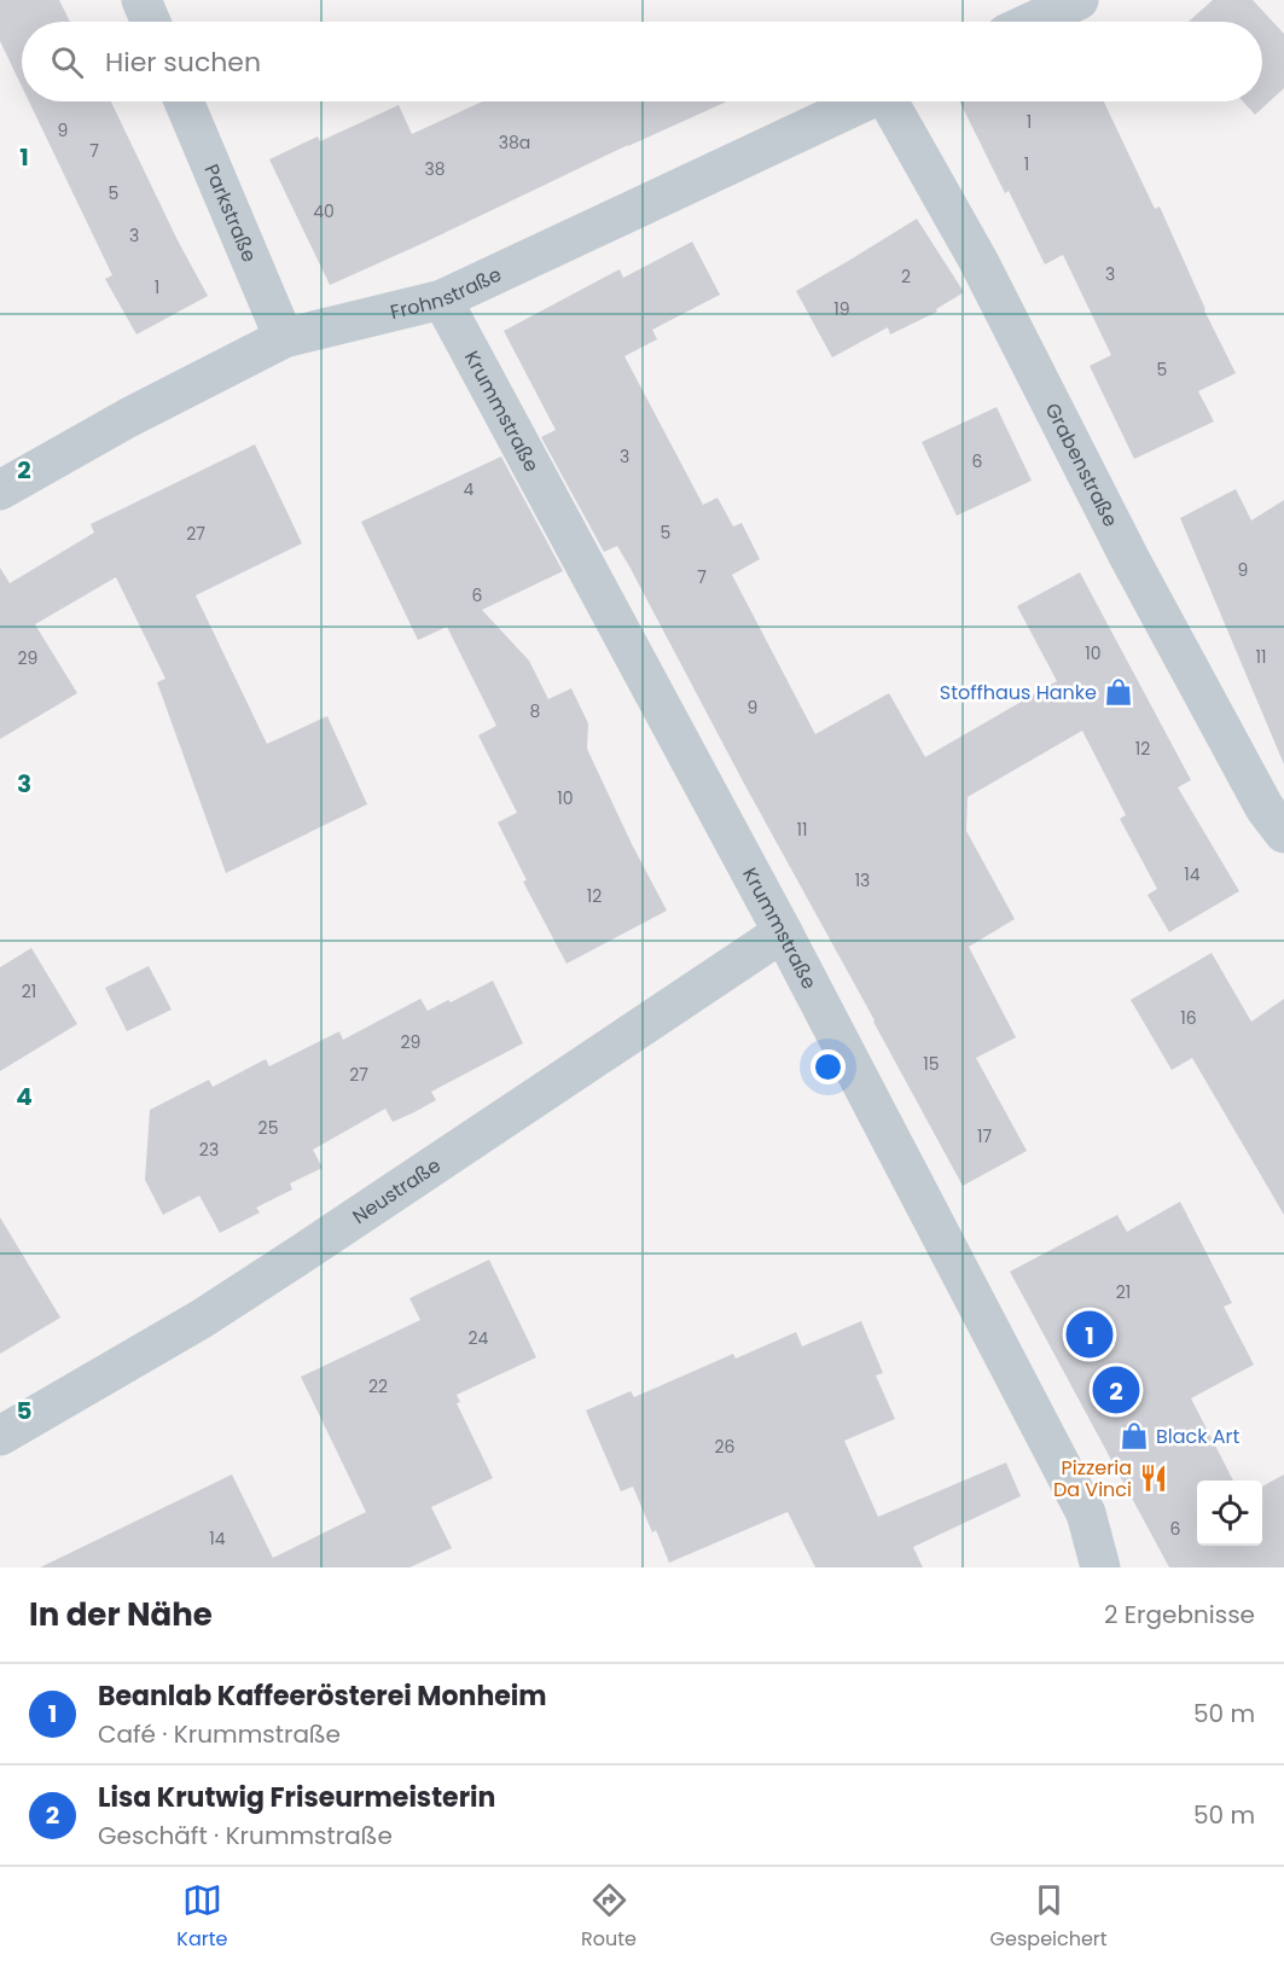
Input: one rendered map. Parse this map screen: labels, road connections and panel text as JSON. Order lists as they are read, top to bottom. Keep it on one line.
{"streets":{"street":["Parkstraße","Frohnstraße","Krummstraße","Grabenstraße","Neustraße"]},"crossings":[["Parkstraße","Frohnstraße"],["Frohnstraße","Krummstraße"],["Krummstraße","Neustraße"]],"places":{"shop":["Stoffhaus Hanke","Black Art"],"restaurant":["Pizzeria Da Vinci"]},"house_numbers":["1","9","38a","7","1","38","5","40","3","3","2","1","19","5","3","6","4","5","27","9","7","6","10","11","29","9","8","12","10","11","14","13","12","21","16","29","15","27","25","17","23","21","24","22","26","6","14"],"page":{"search":"Hier suchen","pins":["1","2"],"heading":["In der Nähe","2 Ergebnisse"],"list":[{"mark":"1","name":"Beanlab Kaffeerösterei Monheim","note":"Café · Krummstraße","value":"50 m"},{"mark":"2","name":"Lisa Krutwig Friseurmeisterin","note":"Geschäft · Krummstraße","value":"50 m"}],"nav":["Karte","Route","Gespeichert"]},"grid":{"rows":["1","2","3","4","5"]}}
